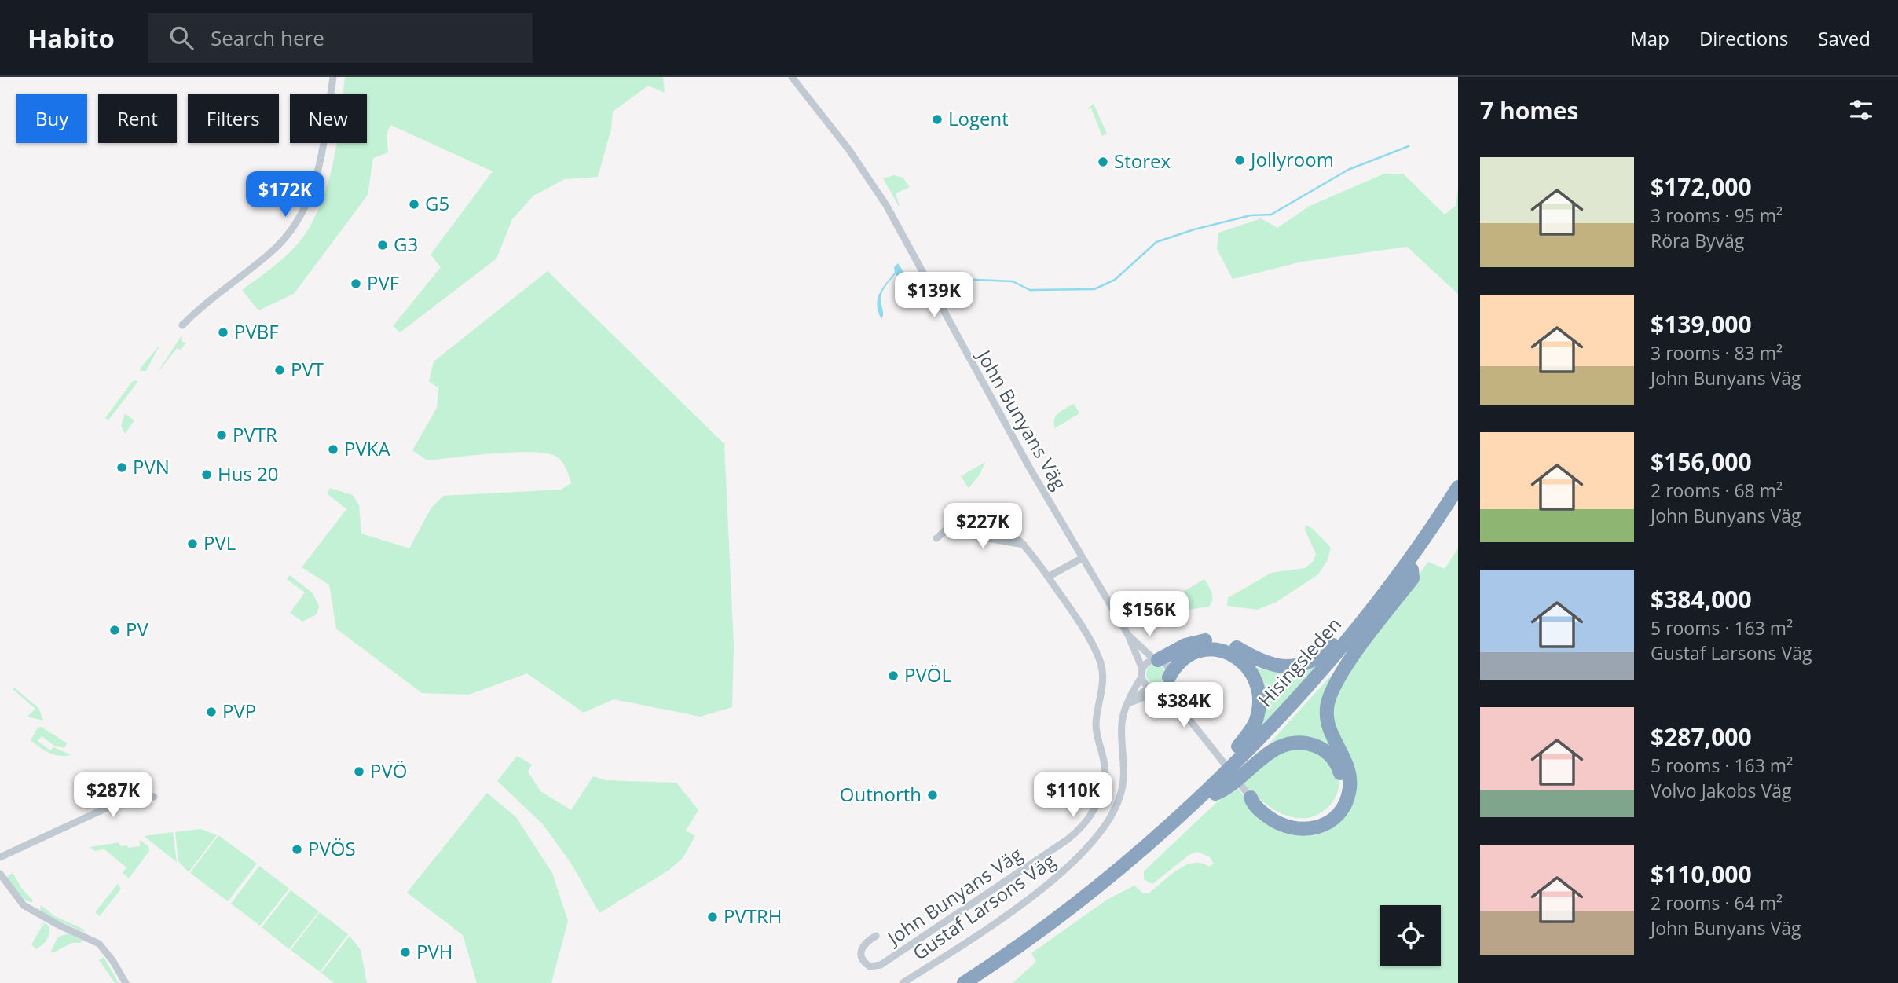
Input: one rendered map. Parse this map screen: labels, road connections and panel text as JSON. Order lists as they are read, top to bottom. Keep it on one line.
{"streets":{"highway":["Hisingsleden"],"street":["John Bunyans Väg","Gustaf Larsons Väg"]},"crossings":[["John Bunyans Väg","Gustaf Larsons Väg"]],"places":["Logent","Jollyroom","Storex","G5","G3","PVF","PVBF","PVT","PVTR","PVKA","PVN","Hus 20","PVL","PV","PVÖL","PVP","PVÖ","Outnorth","PVÖS","PVTRH","PVH"],"page":{"header":"Habito","search":"Search here","nav":["Map","Directions","Saved"],"heading":"7 homes","chip":["Buy","Rent","Filters","New"],"list":[{"name":"$172,000","note":"3 rooms · 95 m² · Röra Byväg"},{"name":"$139,000","note":"3 rooms · 83 m² · John Bunyans Väg"},{"name":"$156,000","note":"2 rooms · 68 m² · John Bunyans Väg"},{"name":"$384,000","note":"5 rooms · 163 m² · Gustaf Larsons Väg"},{"name":"$287,000","note":"5 rooms · 163 m² · Volvo Jakobs Väg"},{"name":"$110,000","note":"2 rooms · 64 m² · John Bunyans Väg"}],"price":["$172K","$139K","$227K","$156K","$384K","$287K","$110K"]}}
